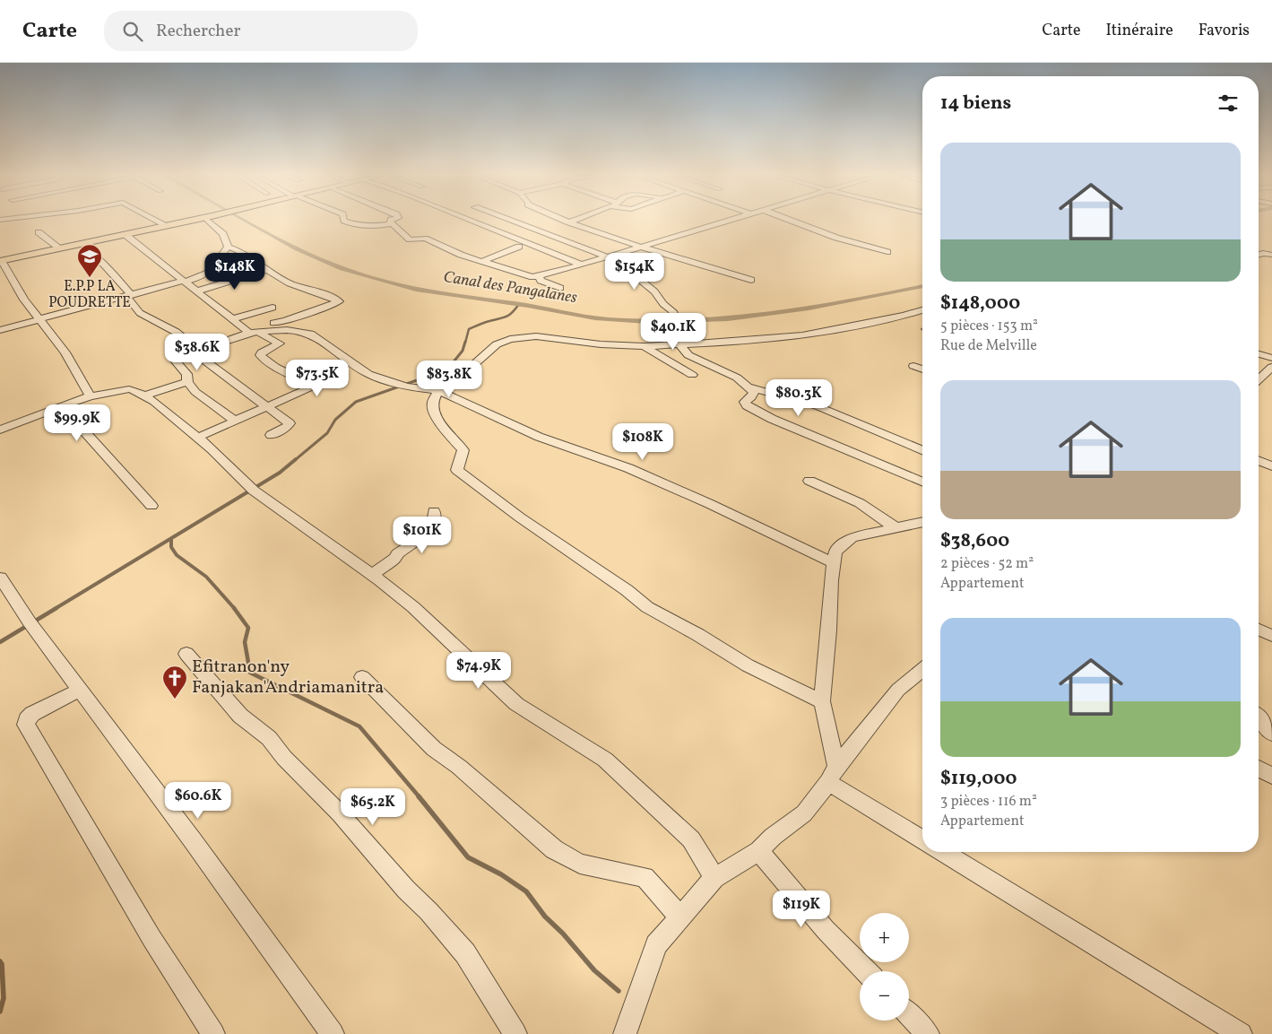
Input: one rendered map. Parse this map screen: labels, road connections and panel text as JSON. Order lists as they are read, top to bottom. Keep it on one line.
{"water":["Canal des Pangalanes"],"places":{"school or university":["E.P.P LA POUDRETTE"],"church":["Efitranon'ny Fanjakan'Andriamanitra"]},"page":{"header":"Carte","search":"Rechercher","nav":["Carte","Itinéraire","Favoris"],"heading":"14 biens","list":[{"name":"$148,000","note":"5 pièces · 153 m² · Rue de Melville"},{"name":"$38,600","note":"2 pièces · 52 m² · Appartement"},{"name":"$119,000","note":"3 pièces · 116 m² · Appartement"}],"price":["$148K","$154K","$40.1K","$38.6K","$73.5K","$83.8K","$80.3K","$99.9K","$108K","$101K","$74.9K","$60.6K","$65.2K","$119K"],"map_buttons":["+","−"]}}
